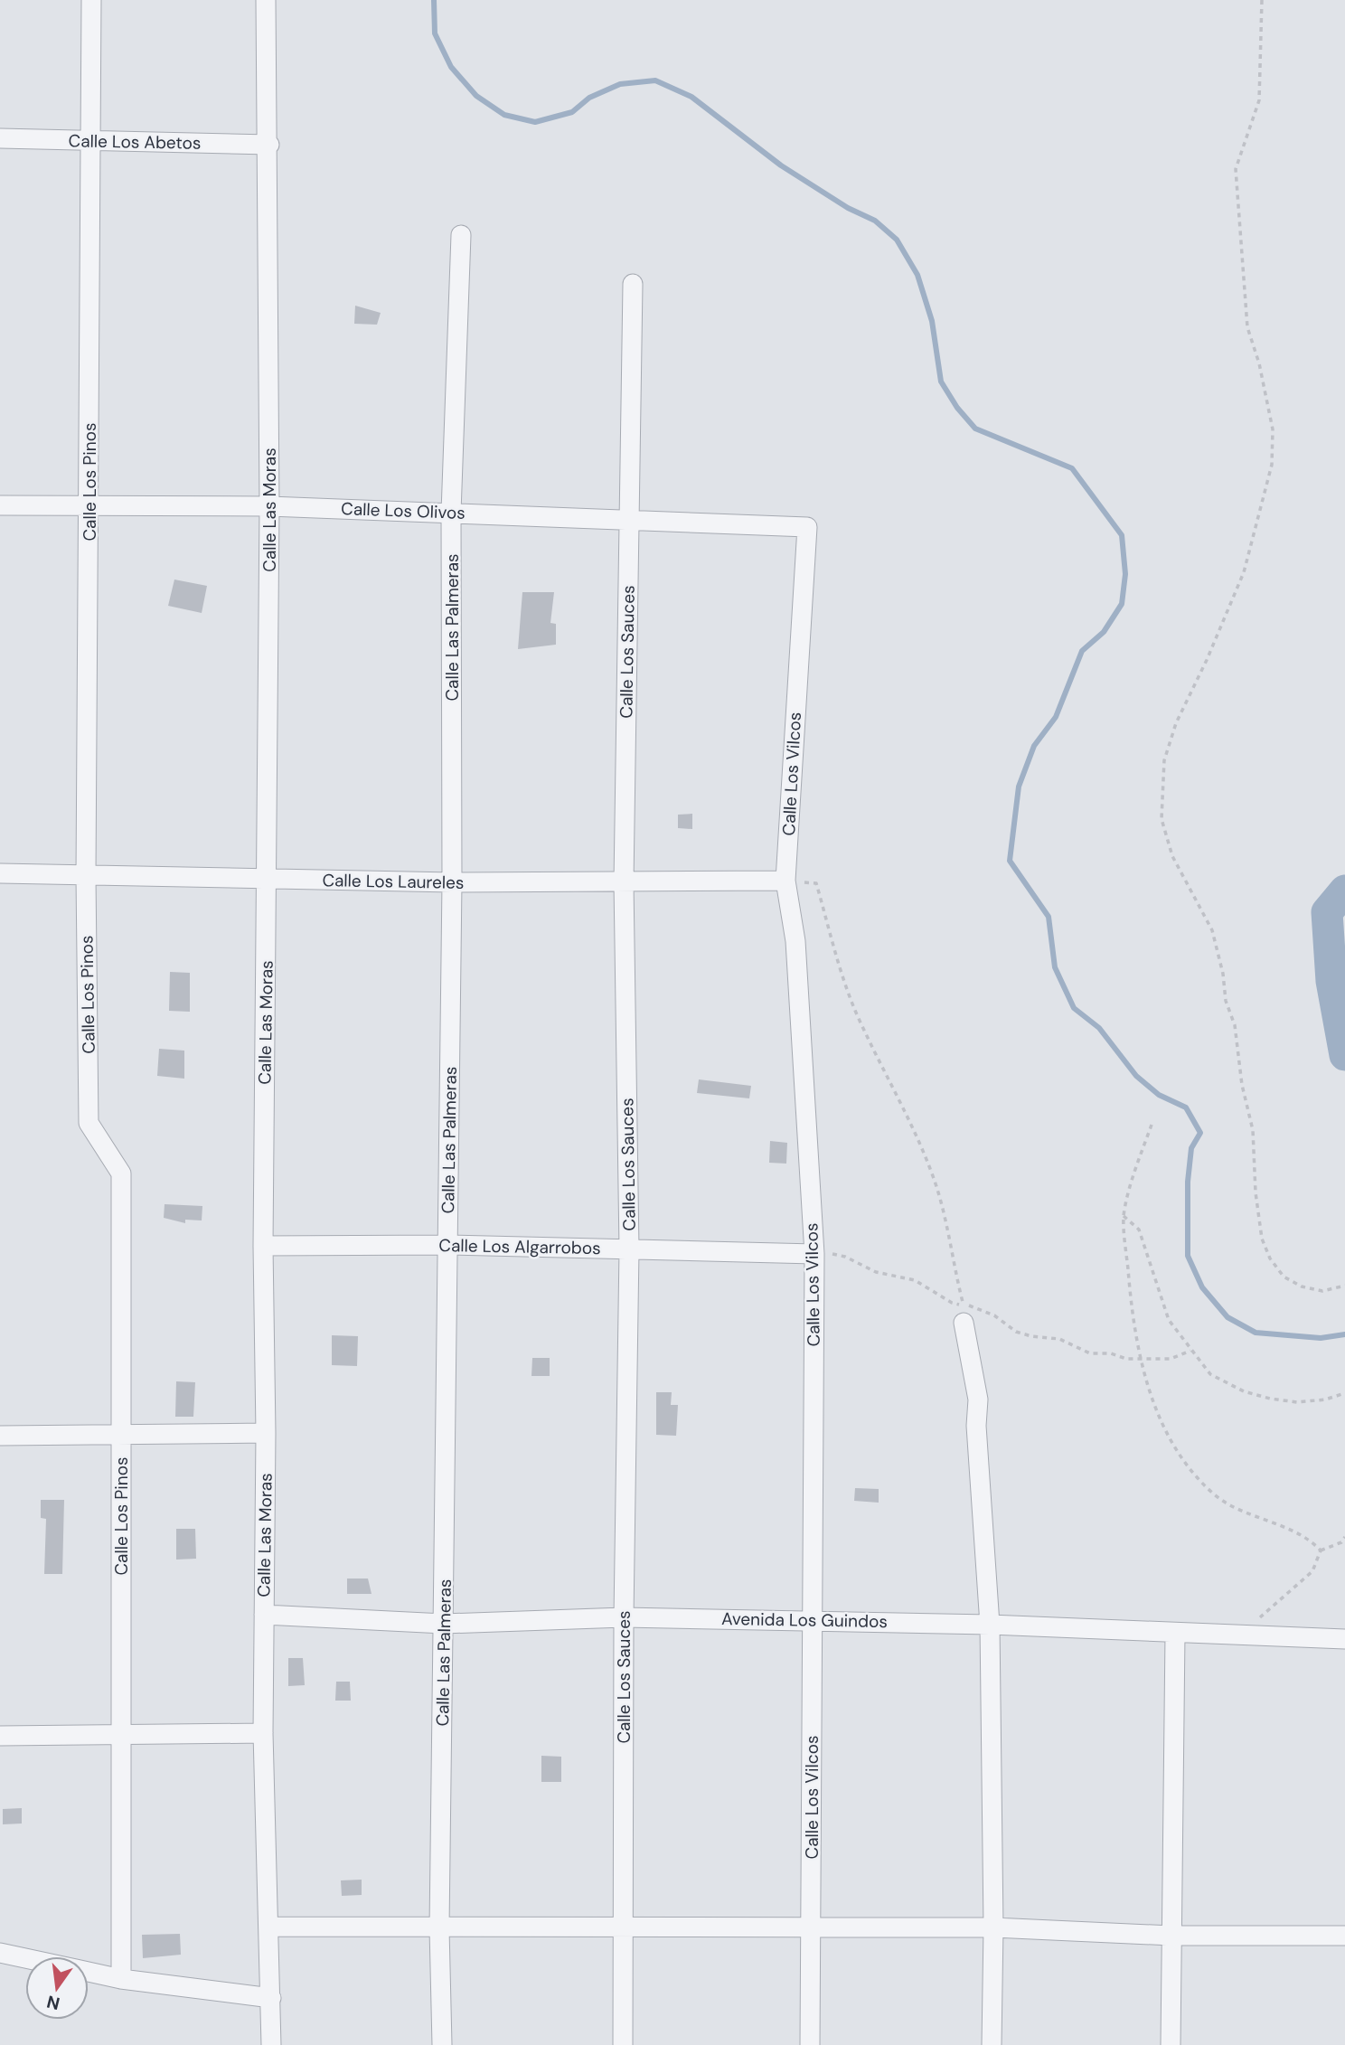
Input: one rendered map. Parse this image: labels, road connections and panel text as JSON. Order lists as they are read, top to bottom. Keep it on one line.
{"streets":{"street":["Calle Los Abetos","Calle Los Pinos","Calle Las Moras","Calle Los Olivos","Calle Las Palmeras","Calle Los Sauces","Calle Los Vilcos","Calle Los Laureles","Calle Los Algarrobos","Avenida Los Guindos"]},"crossings":[["Calle Los Abetos","Calle Los Pinos"],["Calle Los Abetos","Calle Las Moras"],["Calle Los Pinos","Calle Los Olivos"],["Calle Los Pinos","Calle Los Laureles"],["Calle Las Moras","Calle Los Olivos"],["Calle Las Moras","Calle Los Laureles"],["Calle Las Moras","Calle Los Algarrobos"],["Calle Las Moras","Avenida Los Guindos"],["Calle Los Olivos","Calle Las Palmeras"],["Calle Los Olivos","Calle Los Sauces"],["Calle Los Olivos","Calle Los Vilcos"],["Calle Las Palmeras","Calle Los Laureles"],["Calle Las Palmeras","Calle Los Algarrobos"],["Calle Las Palmeras","Avenida Los Guindos"],["Calle Los Sauces","Calle Los Laureles"],["Calle Los Sauces","Calle Los Algarrobos"],["Calle Los Sauces","Avenida Los Guindos"],["Calle Los Vilcos","Calle Los Laureles"],["Calle Los Vilcos","Calle Los Algarrobos"],["Calle Los Vilcos","Avenida Los Guindos"]],"north":"bottom"}
